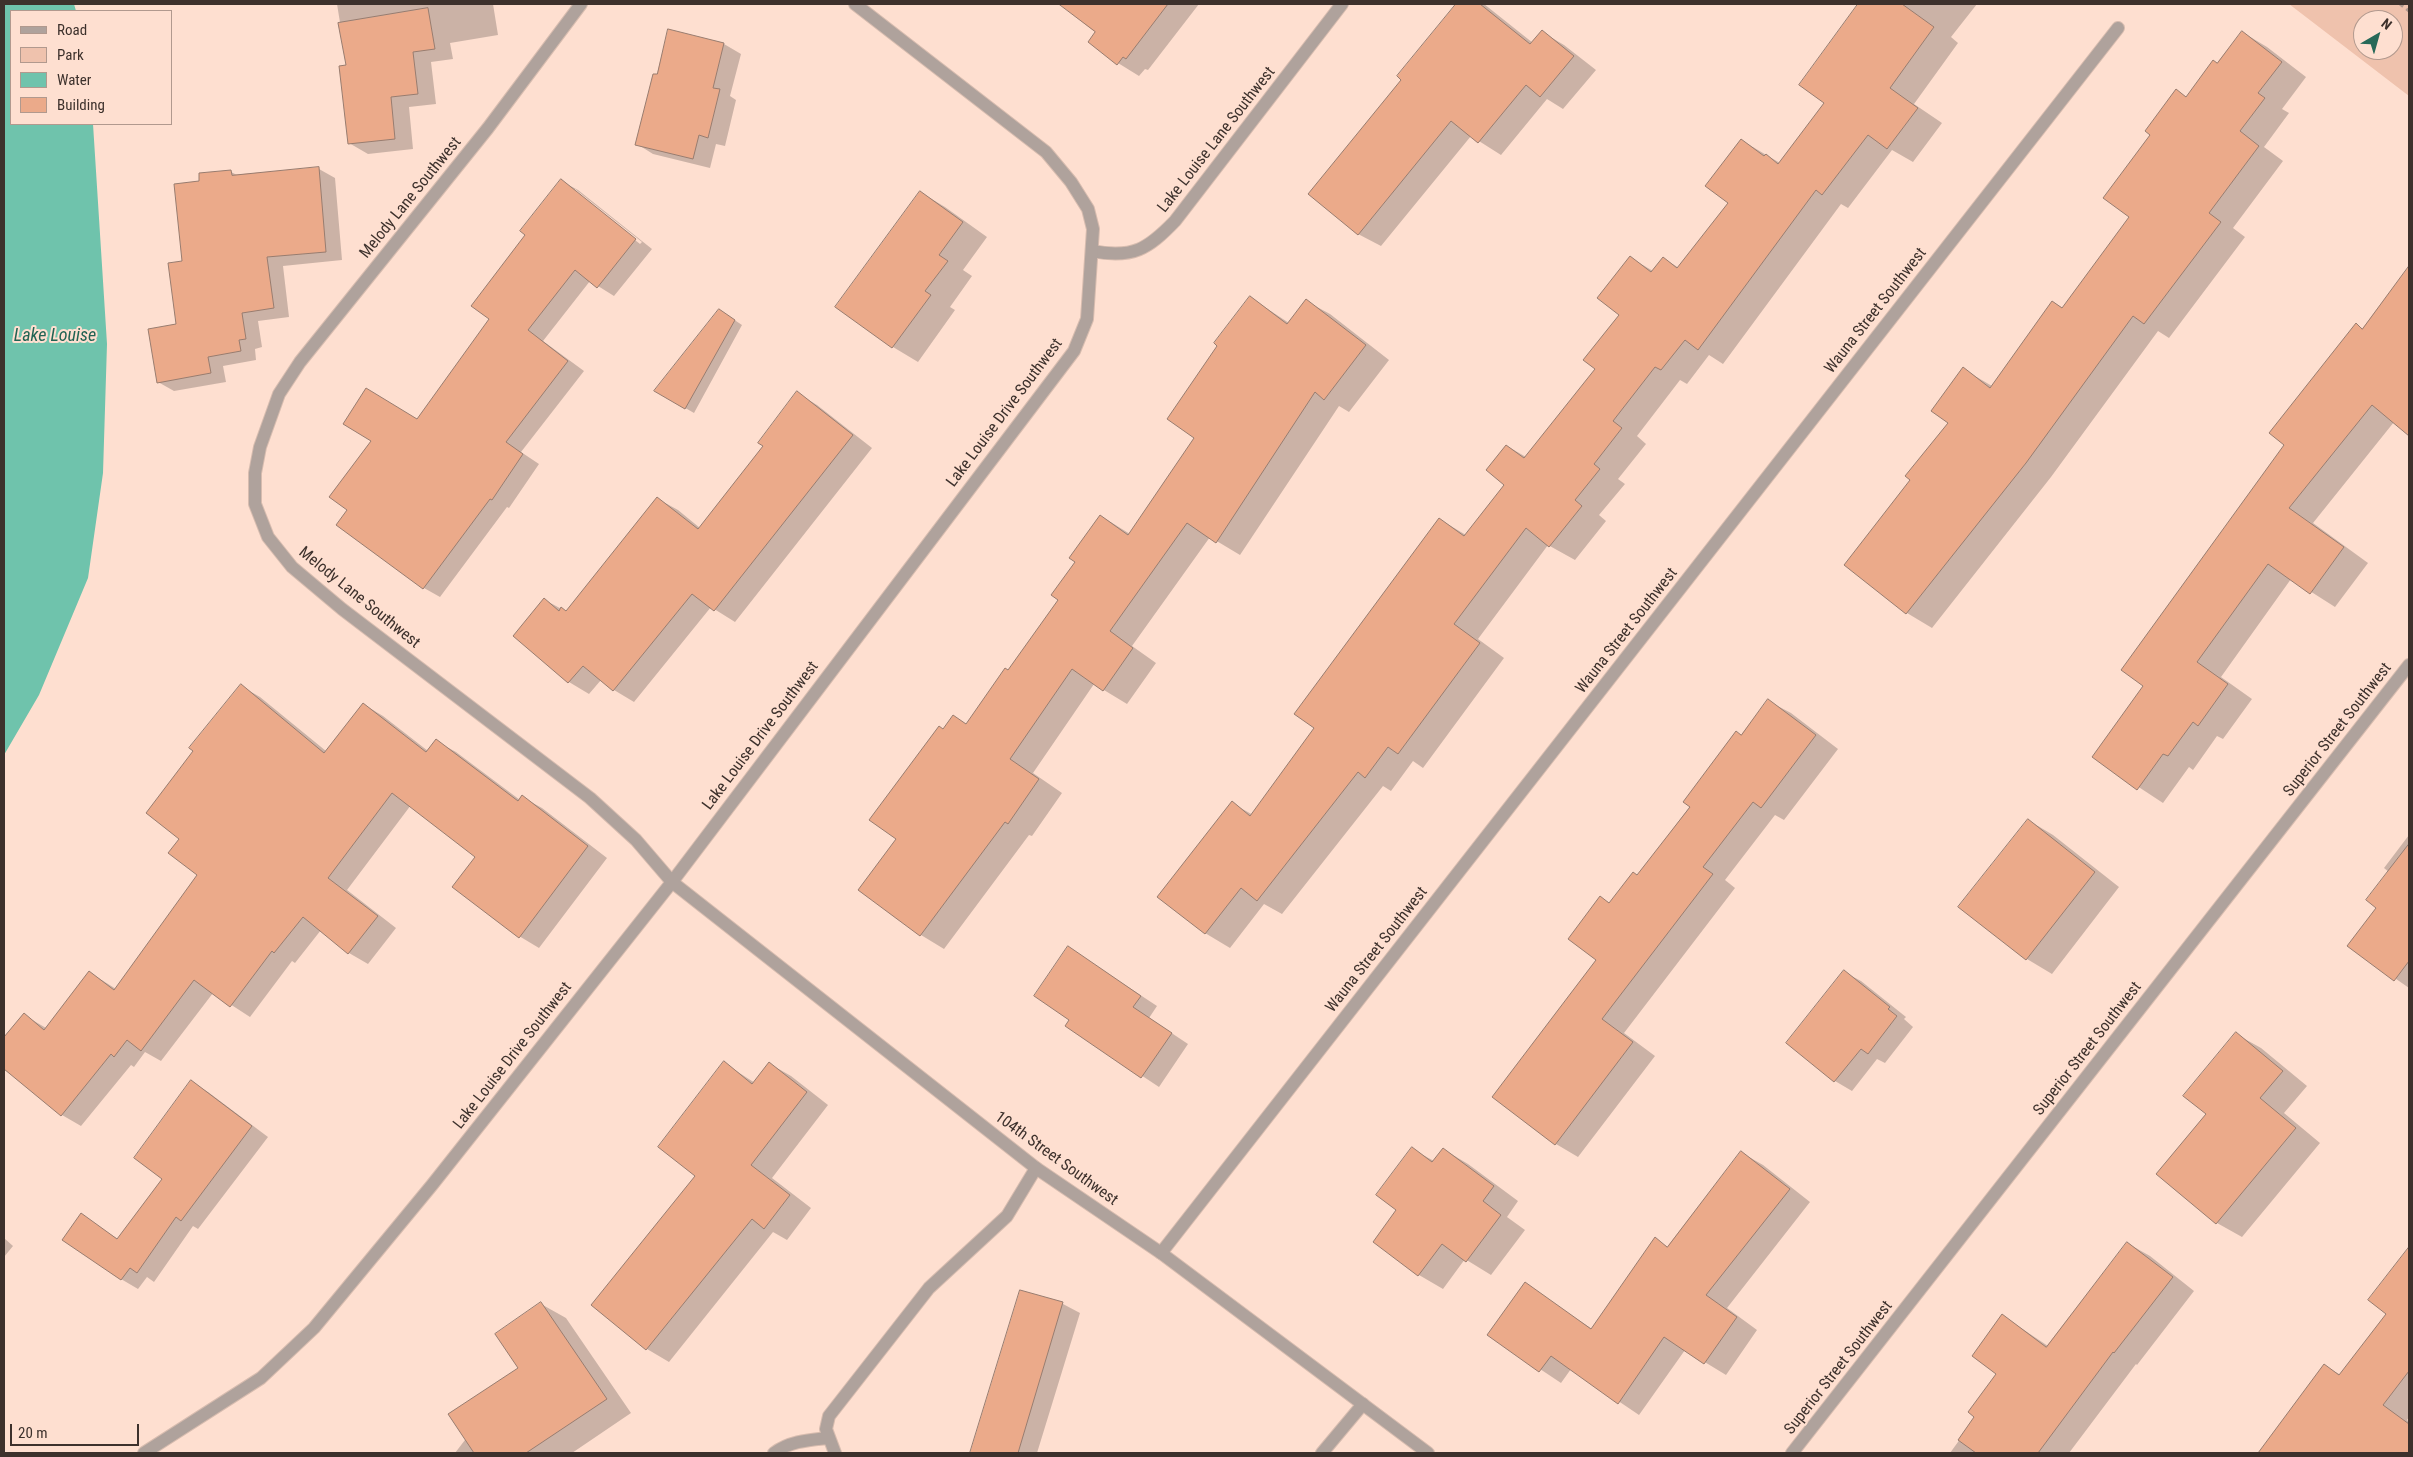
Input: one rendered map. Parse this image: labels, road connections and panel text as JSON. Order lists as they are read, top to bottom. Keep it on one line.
{"streets":{"street":["Lake Louise Lane Southwest","Melody Lane Southwest","Wauna Street Southwest","Lake Louise Drive Southwest","Superior Street Southwest","104th Street Southwest"]},"crossings":[["Lake Louise Lane Southwest","Lake Louise Drive Southwest"],["Melody Lane Southwest","Lake Louise Drive Southwest"],["Melody Lane Southwest","104th Street Southwest"],["Wauna Street Southwest","104th Street Southwest"],["Lake Louise Drive Southwest","104th Street Southwest"]],"water":["Lake Louise"],"legend":["Road","Park","Water","Building"],"scale_bar":"20 m","north":"top right"}
